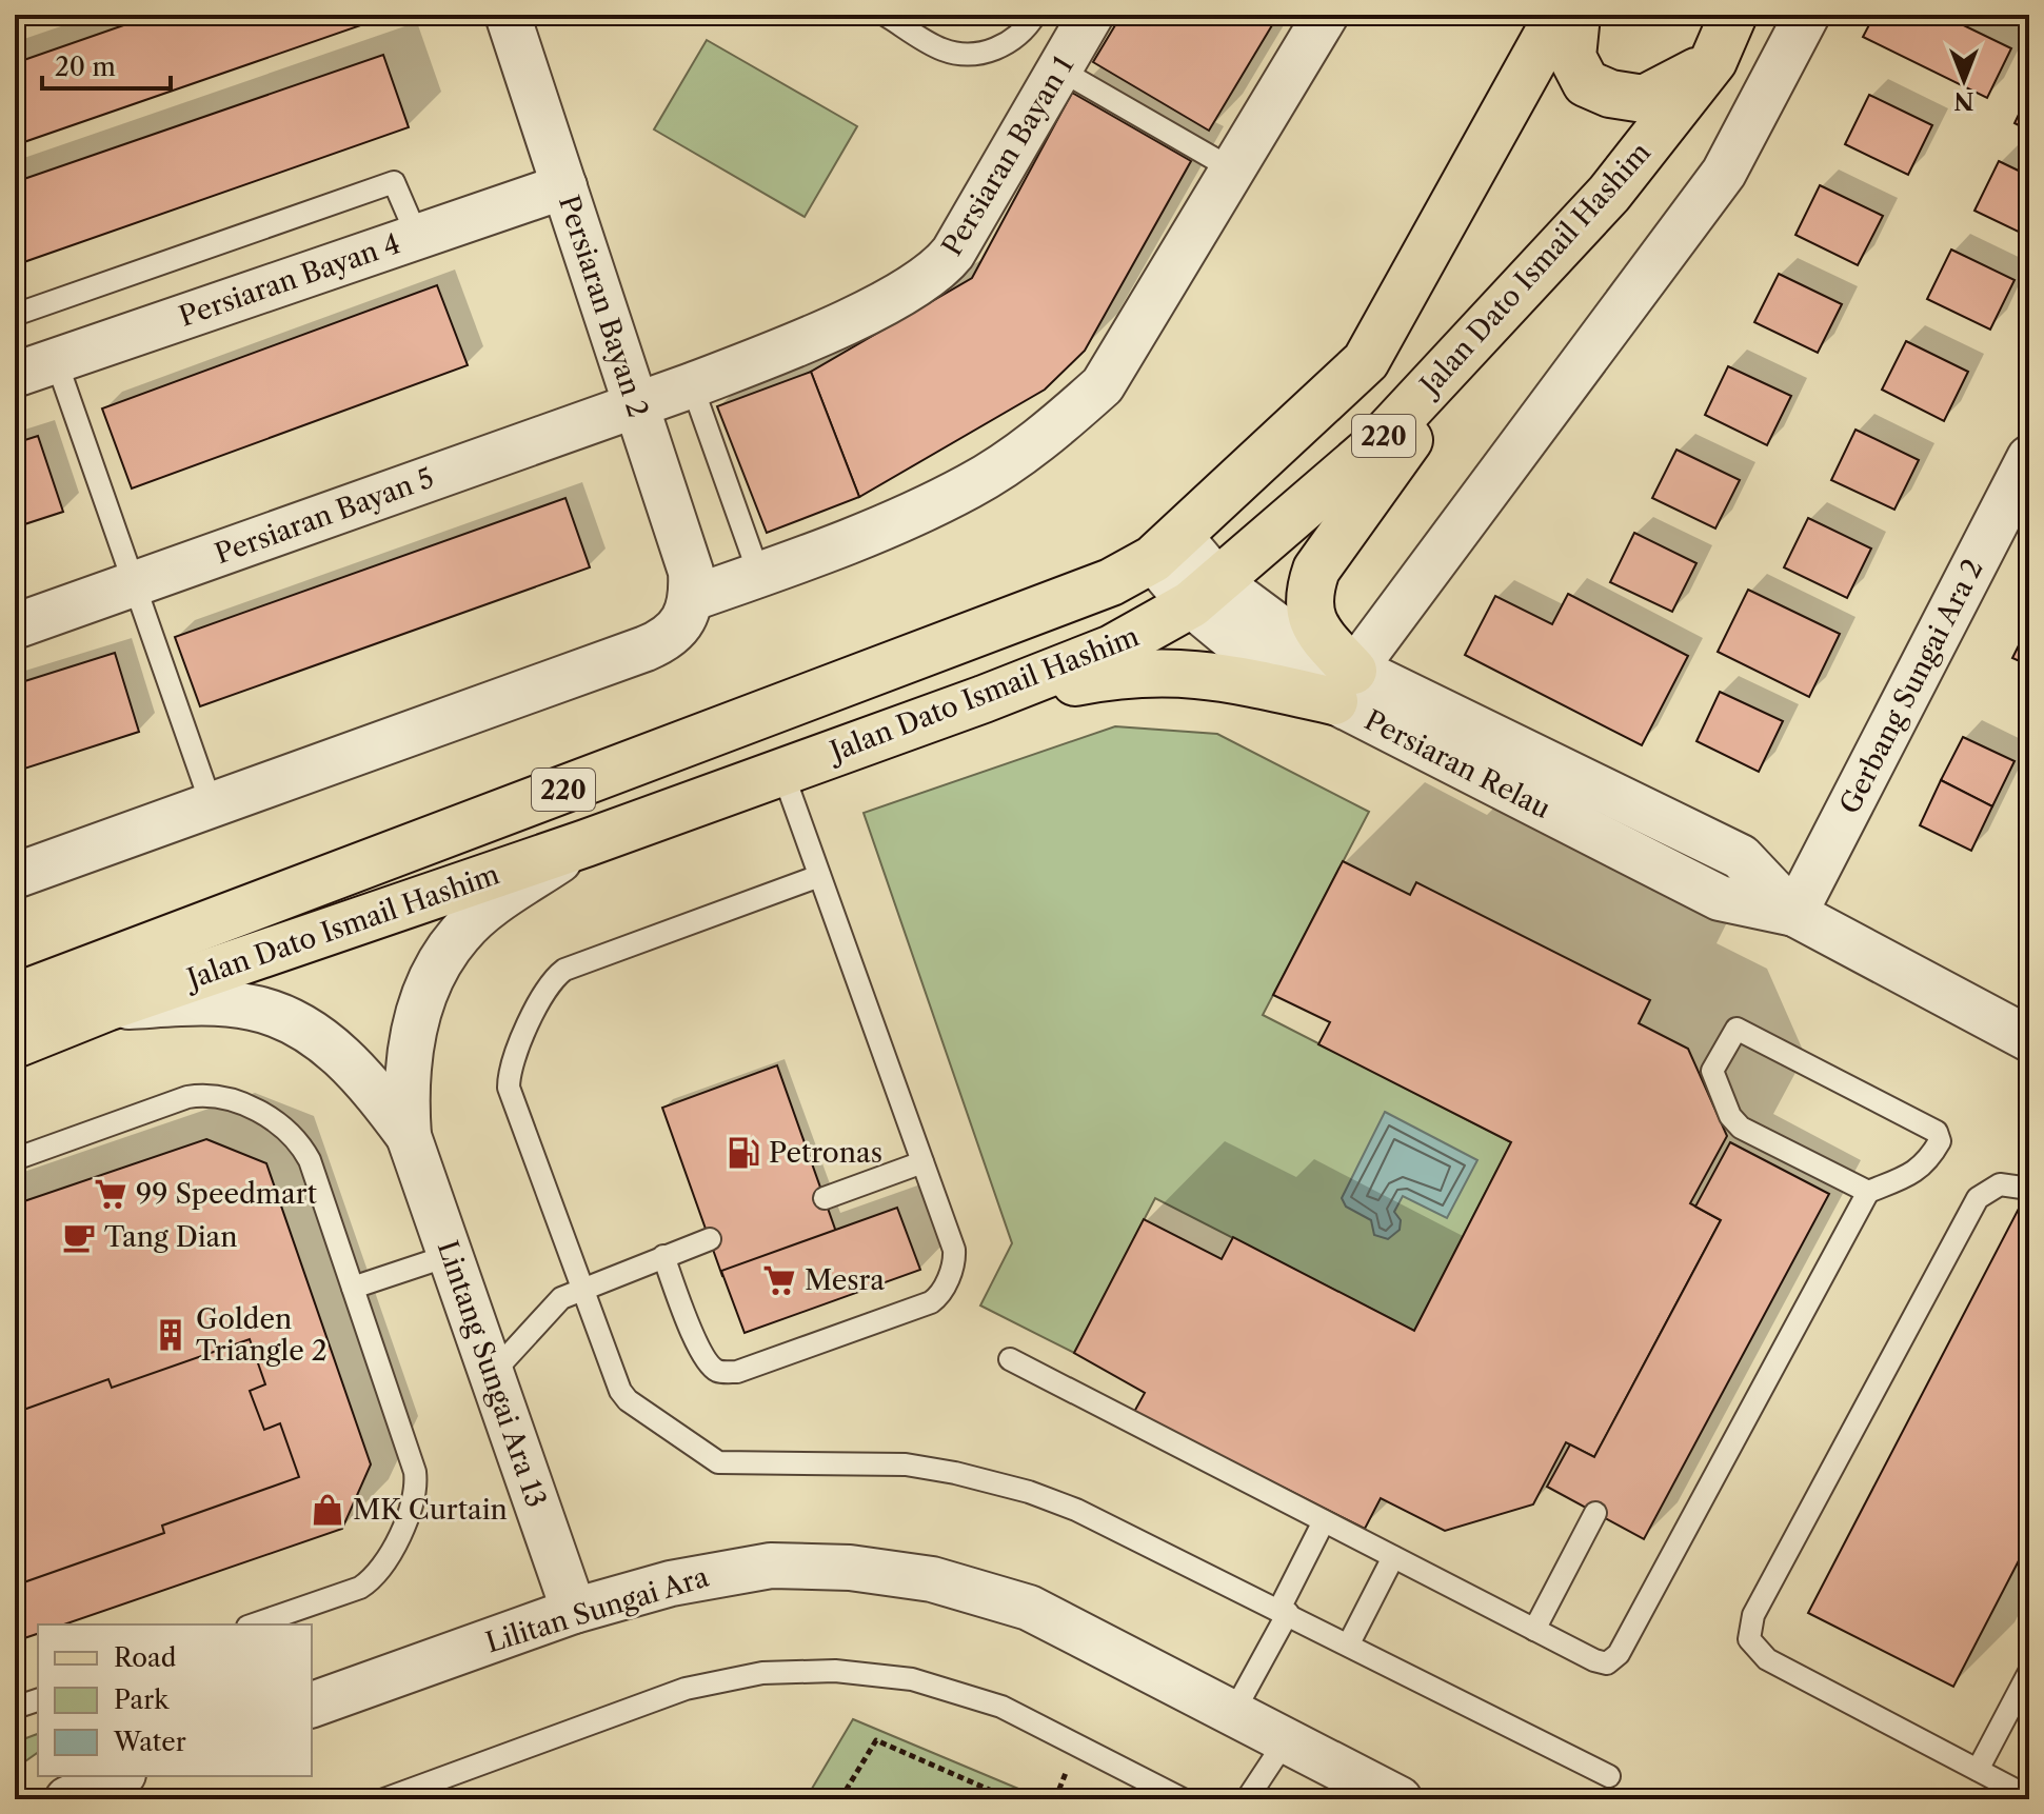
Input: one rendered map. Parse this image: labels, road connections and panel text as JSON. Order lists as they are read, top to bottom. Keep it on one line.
{"streets":{"main road":["Jalan Dato Ismail Hashim","220"],"street":["Persiaran Bayan 1","Persiaran Bayan 4","Persiaran Bayan 2","Persiaran Bayan 5","Gerbang Sungai Ara 2","Persiaran Relau","Lintang Sungai Ara 13","Lilitan Sungai Ara"]},"crossings":[["Persiaran Bayan 1","Persiaran Bayan 2"],["Persiaran Bayan 1","Persiaran Bayan 5"],["Jalan Dato Ismail Hashim","Persiaran Relau"],["Jalan Dato Ismail Hashim","Lintang Sungai Ara 13"],["Persiaran Bayan 4","Persiaran Bayan 2"],["Persiaran Bayan 2","Persiaran Bayan 5"],["Gerbang Sungai Ara 2","Persiaran Relau"],["Lintang Sungai Ara 13","Lilitan Sungai Ara"]],"places":{"fuel station":["Petronas"],"supermarket":["99 Speedmart","Mesra"],"cafe":["Tang Dian"],"building":["Golden Triangle 2"],"shop":["MK Curtain"]},"legend":["Road","Park","Water"],"scale_bar":"20 m","north":"bottom"}
